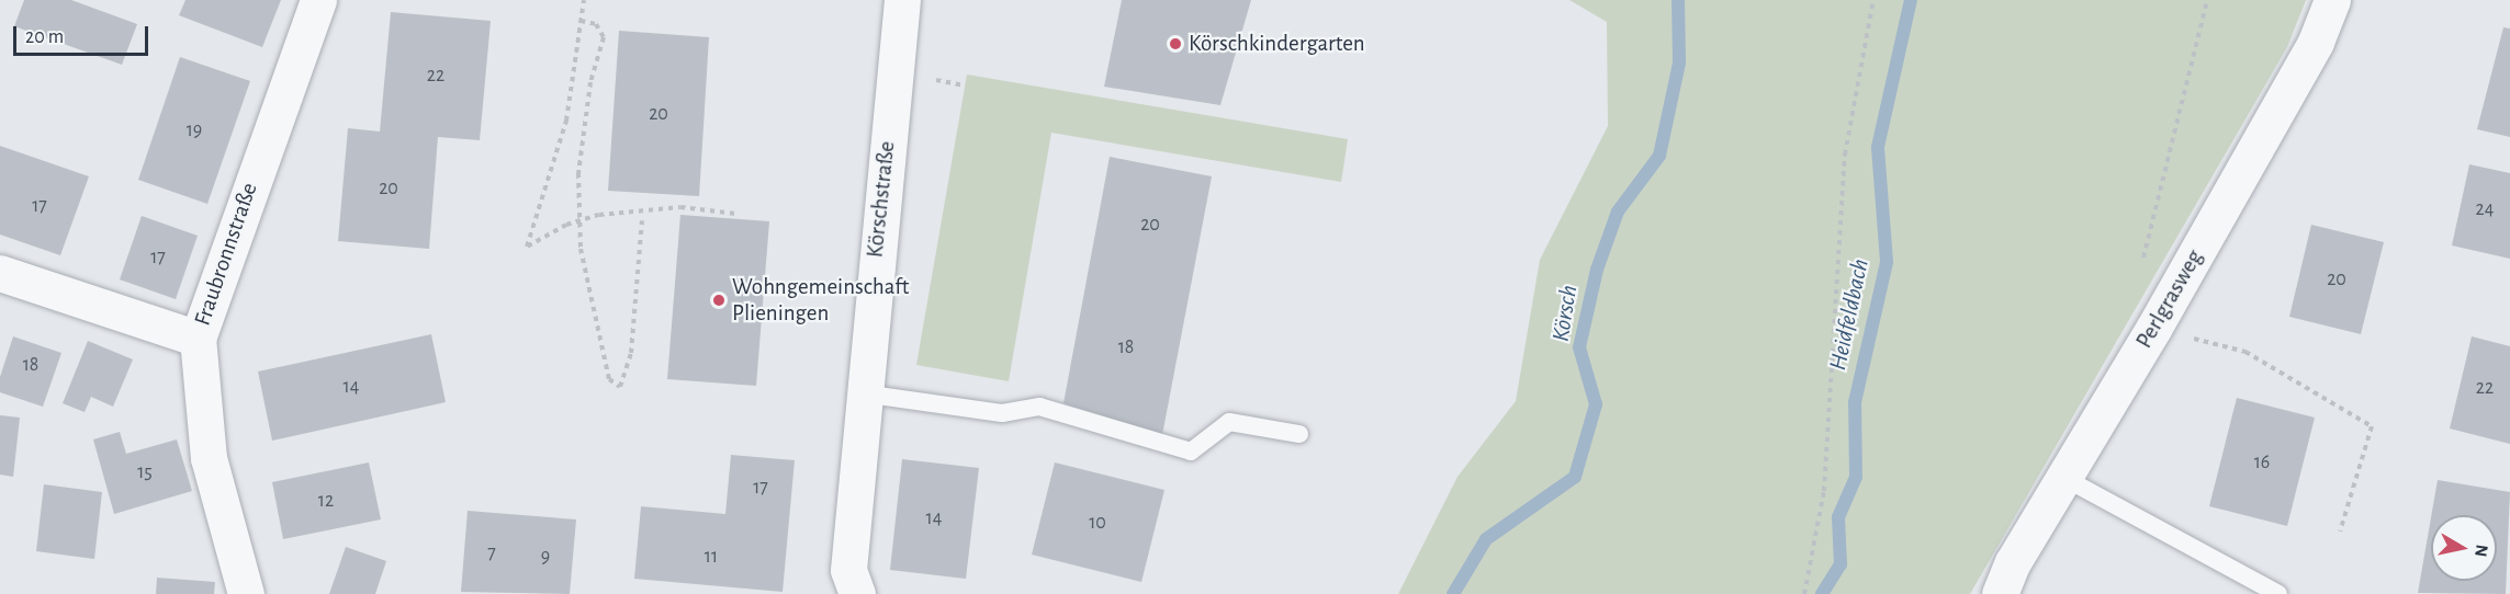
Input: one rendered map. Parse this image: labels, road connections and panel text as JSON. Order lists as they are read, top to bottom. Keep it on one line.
{"streets":{"street":["Körschstraße","Fraubronnstraße","Perlgrasweg"]},"water":["Körsch","Heidfeldbach"],"places":["Körschkindergarten","Wohngemeinschaft Plieningen"],"house_numbers":["22","20","19","20","17","24","20","17","20","18","18","14","22","16","15","17","12","14","10","7","9","11"],"scale_bar":"20 m","north":"right"}
